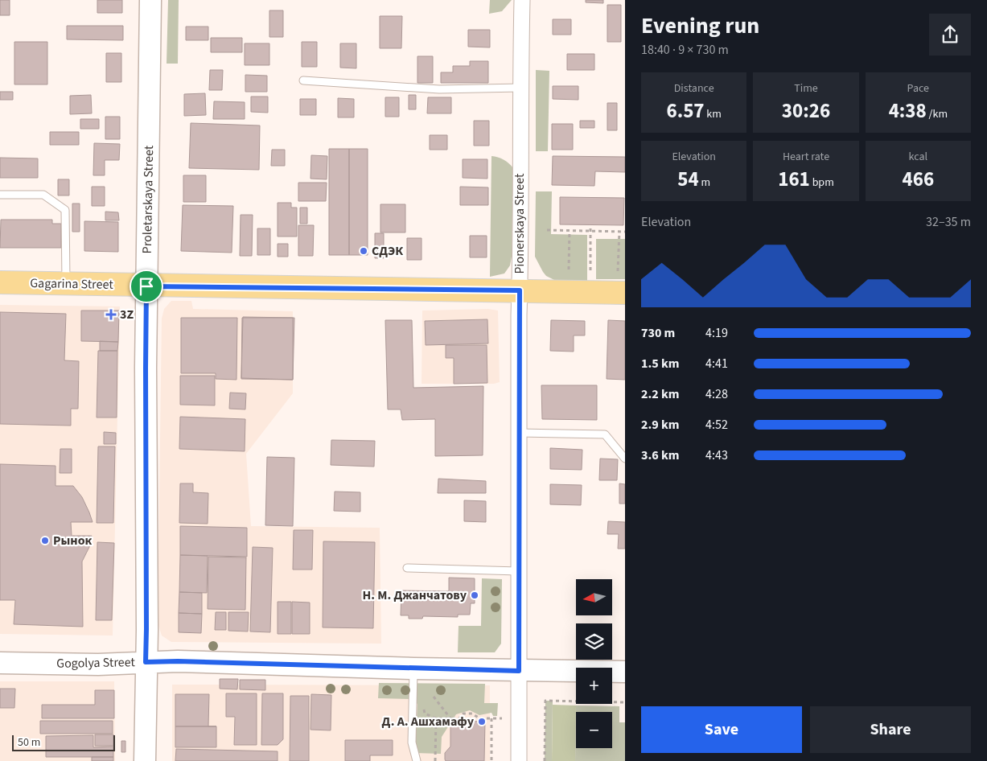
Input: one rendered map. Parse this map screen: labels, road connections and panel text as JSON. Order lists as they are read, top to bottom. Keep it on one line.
{"streets":{"main road":["Proletarskaya Street","Gagarina Street","Gogolya Street"],"street":["Pionerskaya Street"]},"crossings":[["Proletarskaya Street","Gagarina Street"],["Proletarskaya Street","Gogolya Street"],["Pionerskaya Street","Gagarina Street"],["Pionerskaya Street","Gogolya Street"]],"places":{"other":["СДЭК","Рынок","Н. М. Джанчатову","Д. А. Ашхамафу"],"health":["3Z"]},"scale_bar":"50 m","north":"left","page":{"heading":["Evening run","18:40 · 9 × 730 m"],"stats":[["Distance","6.57 km"],["Time","30:26"],["Pace","4:38 /km"],["Elevation","54 m"],["Heart rate","161 bpm"],["kcal","466"]],"chart":["Elevation","32–35 m"],"list":[{"name":"730 m","note":"4:19"},{"name":"1.5 km","note":"4:41"},{"name":"2.2 km","note":"4:28"},{"name":"2.9 km","note":"4:52"},{"name":"3.6 km","note":"4:43"}],"map_buttons":["+","−"],"buttons":["Save","Share"],"scale":"50 m"}}
